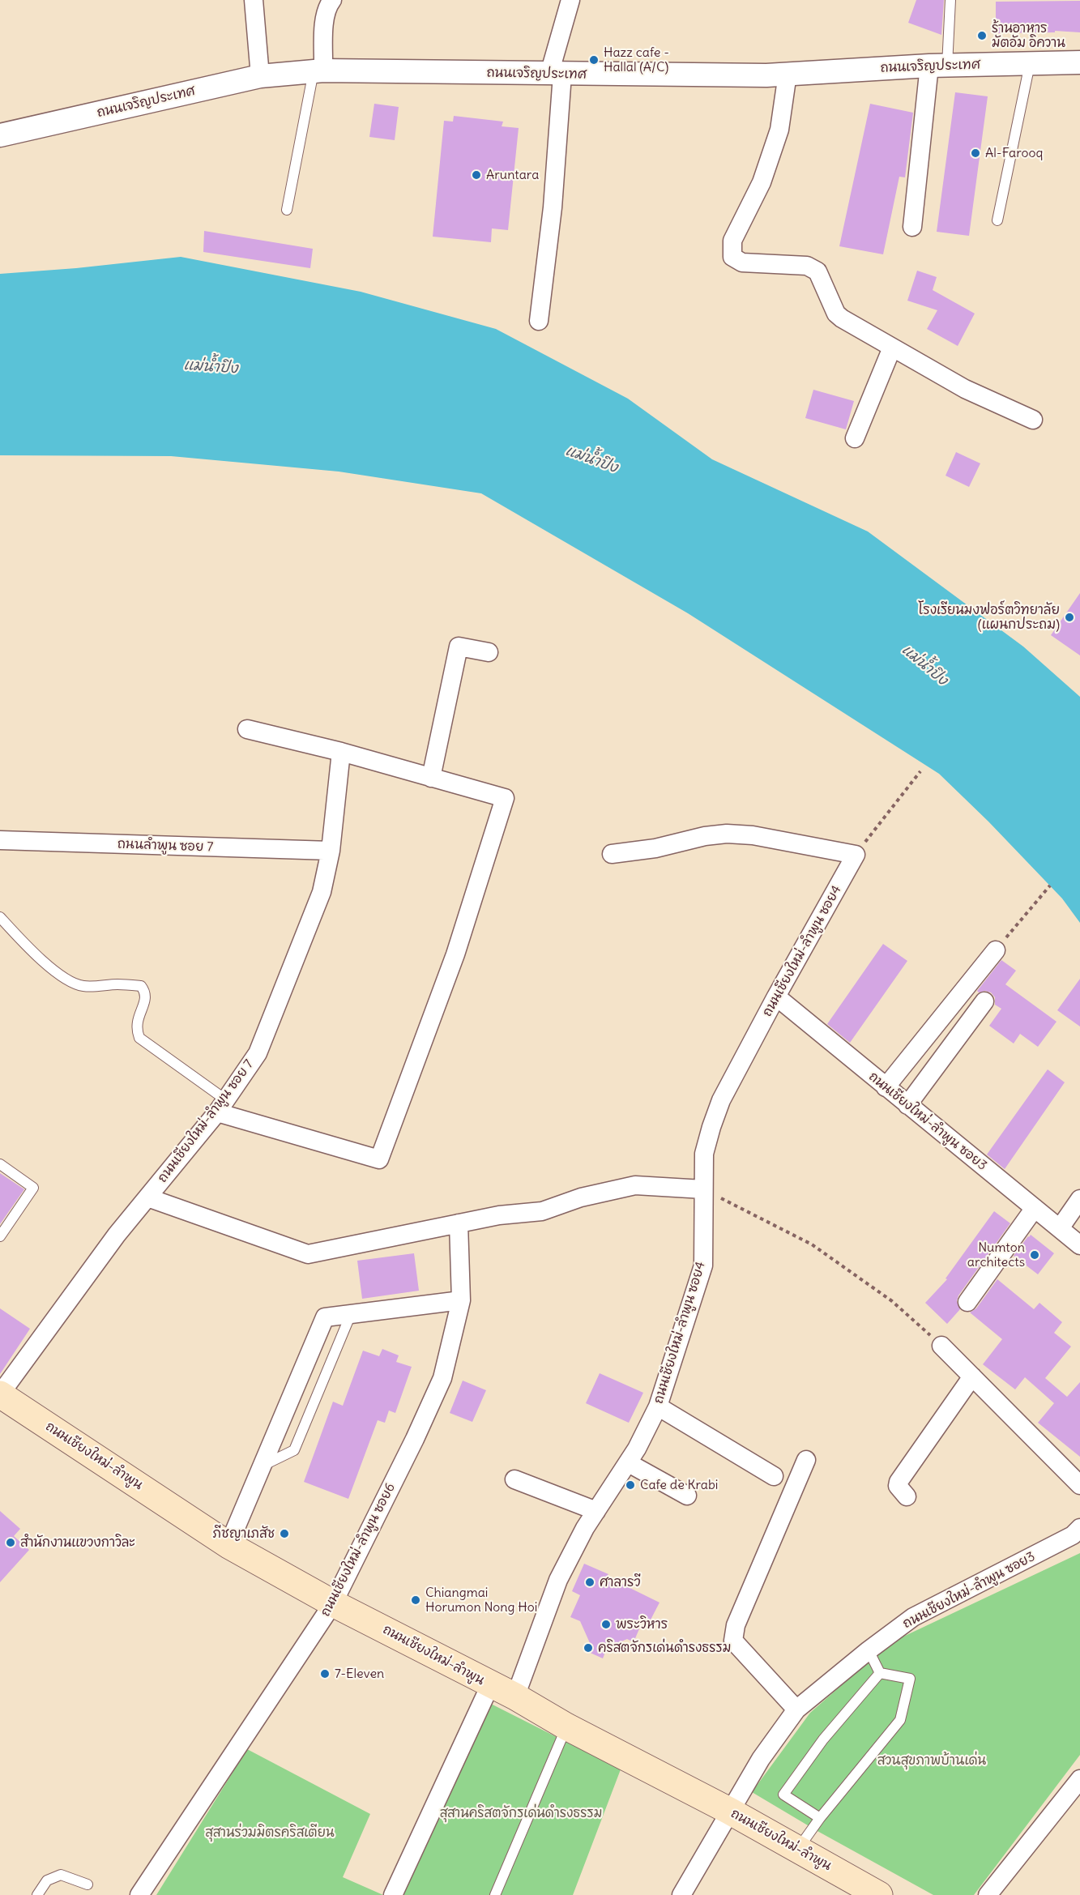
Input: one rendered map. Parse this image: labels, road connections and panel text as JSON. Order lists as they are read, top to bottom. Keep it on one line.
{"streets":{"main road":["ถนนเชียงใหม่-ลำพูน"],"street":["ถนนเจริญประเทศ","ถนนลำพูน ซอย 7","ถนนเชียงใหม่-ลำพูน ซอย4","ถนนเชียงใหม่-ลำพูน ซอย 7","ถนนเชียงใหม่-ลำพูน ซอย3","ถนนเชียงใหม่-ลำพูน ซอย6"]},"crossings":[["ถนนลำพูน ซอย 7","ถนนเชียงใหม่-ลำพูน ซอย 7"],["ถนนเชียงใหม่-ลำพูน ซอย4","ถนนเชียงใหม่-ลำพูน ซอย3"],["ถนนเชียงใหม่-ลำพูน ซอย4","ถนนเชียงใหม่-ลำพูน"],["ถนนเชียงใหม่-ลำพูน ซอย 7","ถนนเชียงใหม่-ลำพูน"],["ถนนเชียงใหม่-ลำพูน ซอย3","ถนนเชียงใหม่-ลำพูน"],["ถนนเชียงใหม่-ลำพูน","ถนนเชียงใหม่-ลำพูน ซอย6"]],"water":["แม่น้ำปิง"],"parks":["สวนสุขภาพบ้านเด่น","สุสานคริสตจักรเด่นดำรงธรรม","สุสานร่วมมิตรคริสเตียน"],"places":["ร้านอาหาร มัตอัม อิควาน","Hazz cafe - Hallal (A/C)","Al-Farooq","Aruntara","โรงเรียนมงฟอร์ตวิทยาลัย (แผนกประถม)","Numton architects","Cafe de Krabi","ภีชญาเภสัช","สำนักงานแขวงกาวิละ","ศาลารวี","Chiangmai Horumon Nong Hoi","พระวิหาร","คริสตจักรเด่นดำรงธรรม","7-Eleven"]}
